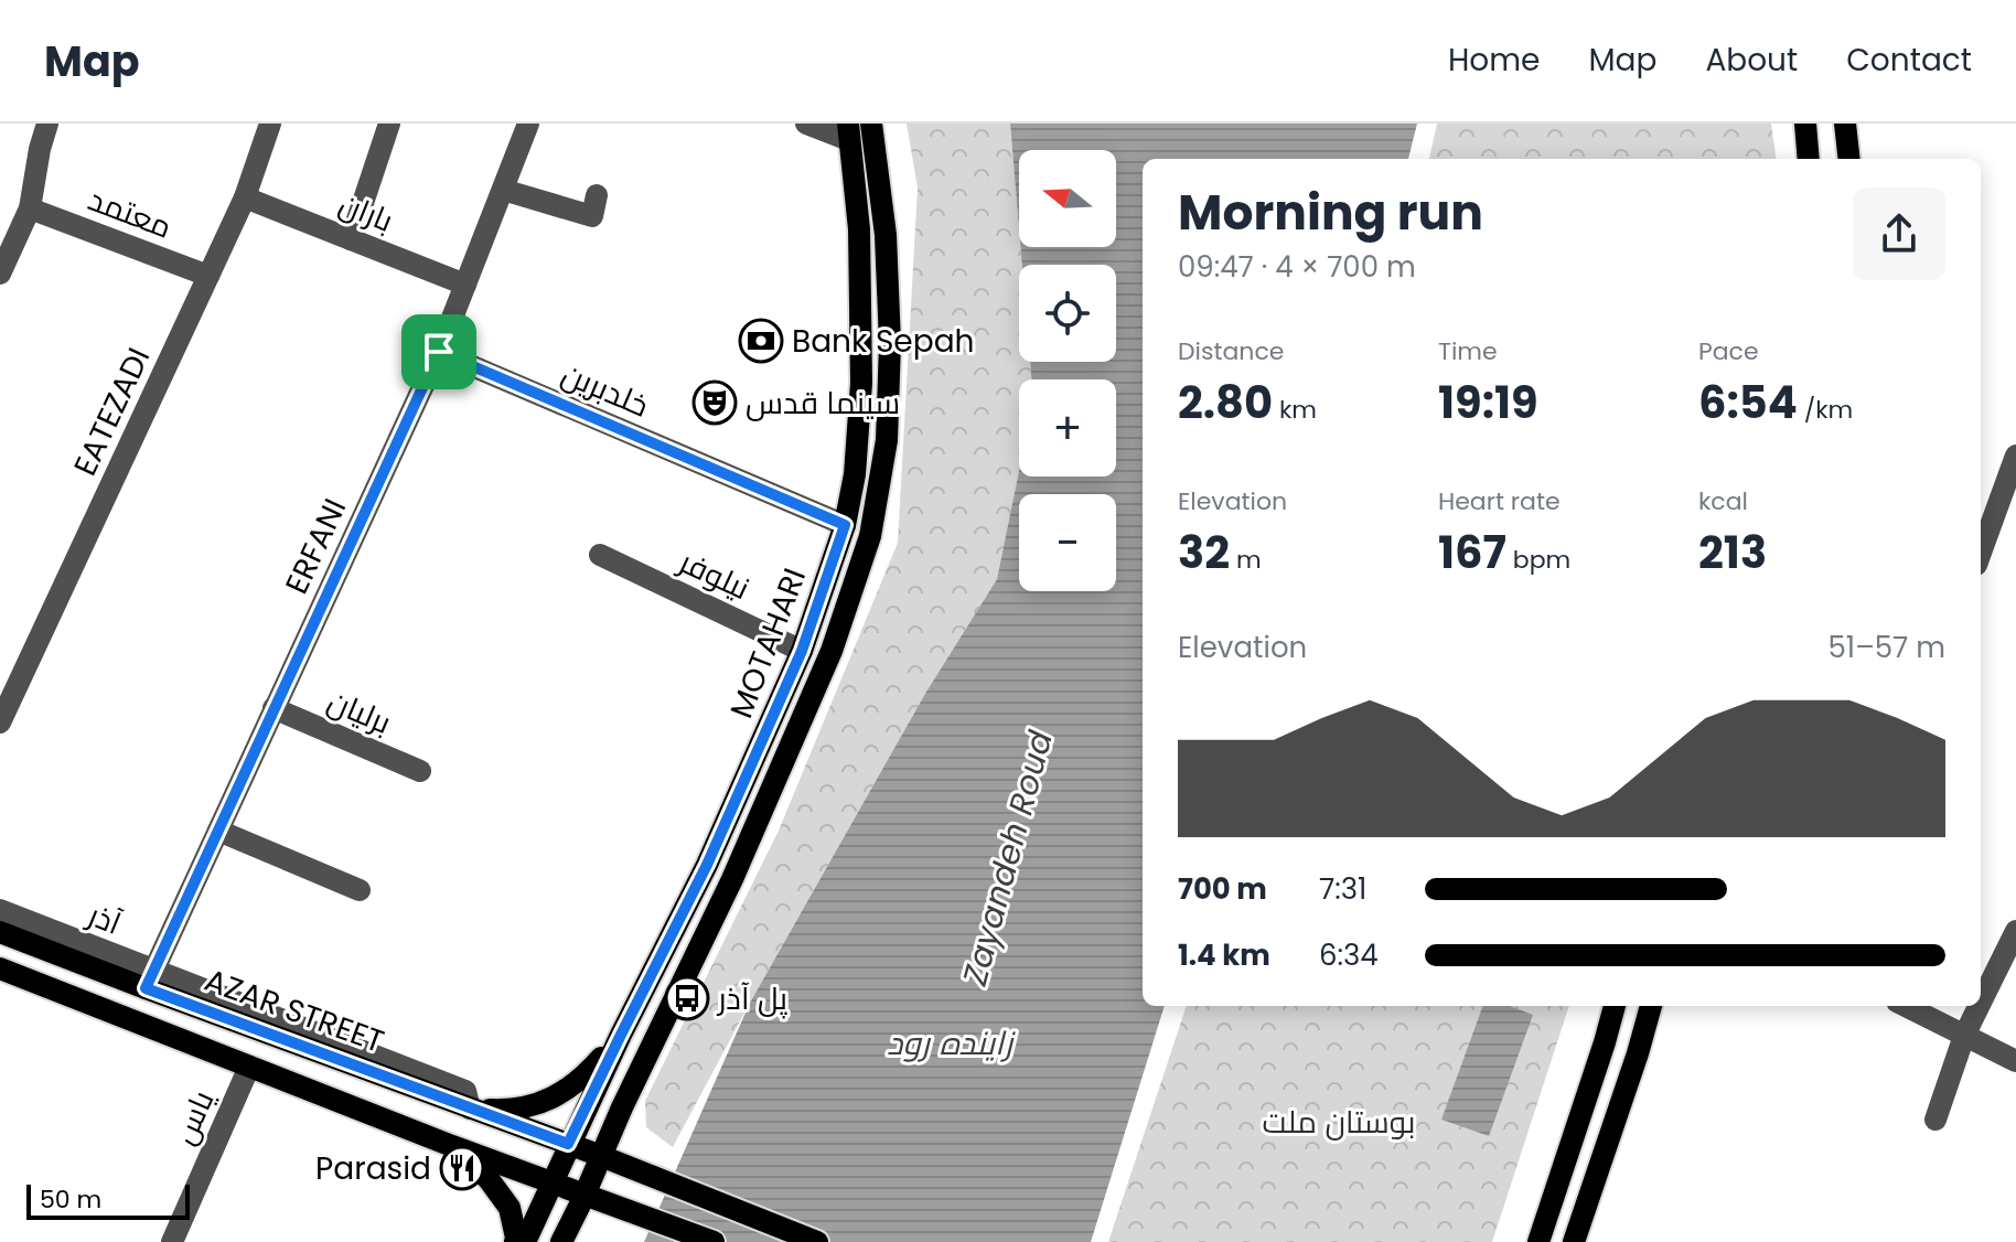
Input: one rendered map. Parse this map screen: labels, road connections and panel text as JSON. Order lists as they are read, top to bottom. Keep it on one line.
{"streets":{"main road":["MOTAHARI","AZAR STREET"],"street":["باران","معتمد","خلدبرین","EATEZADI","ERFANI","نیلوفر","برلیان","آذر","یاس"]},"crossings":[["باران","EATEZADI"],["باران","ERFANI"],["معتمد","EATEZADI"],["خلدبرین","ERFANI"],["خلدبرین","MOTAHARI"],["ERFANI","برلیان"],["ERFANI","آذر"],["ERFANI","AZAR STREET"],["نیلوفر","MOTAHARI"],["MOTAHARI","AZAR STREET"],["آذر","AZAR STREET"]],"water":["Zayandeh Roud","زاینده رود"],"parks":["بوستان ملت"],"places":{"bank":["Bank Sepah"],"theatre":["سینما قدس"],"bus stop":["پل آذر"],"restaurant":["Parasid"]},"scale_bar":"50 m","north":"left","page":{"header":"Map","nav":["Home","Map","About","Contact"],"map_buttons":["+","−"],"heading":["Morning run","09:47 · 4 × 700 m"],"stats":[["Distance","2.80 km"],["Time","19:19"],["Pace","6:54 /km"],["Elevation","32 m"],["Heart rate","167 bpm"],["kcal","213"]],"chart":["Elevation","51–57 m"],"list":[{"name":"700 m","note":"7:31"},{"name":"1.4 km","note":"6:34"}],"scale":"50 m"}}
